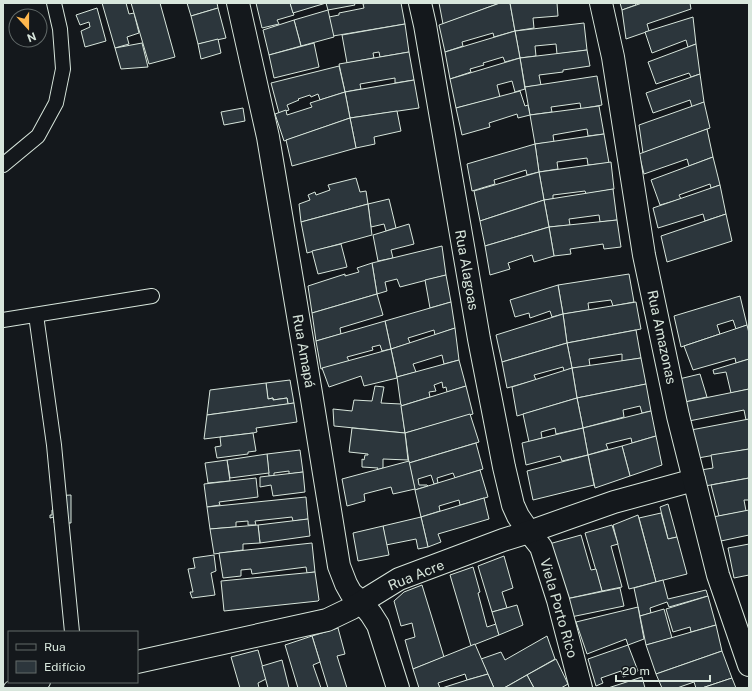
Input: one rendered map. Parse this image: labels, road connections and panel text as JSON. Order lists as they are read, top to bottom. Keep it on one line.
{"streets":{"street":["Rua Alagoas","Rua Amazonas","Rua Amapá","Rua Acre","Viela Porto Rico"]},"crossings":[["Rua Alagoas","Rua Acre"],["Rua Alagoas","Viela Porto Rico"],["Rua Amazonas","Rua Acre"],["Rua Amapá","Rua Acre"],["Rua Acre","Viela Porto Rico"]],"legend":["Rua","Edifício"],"scale_bar":"20 m","north":"bottom"}
